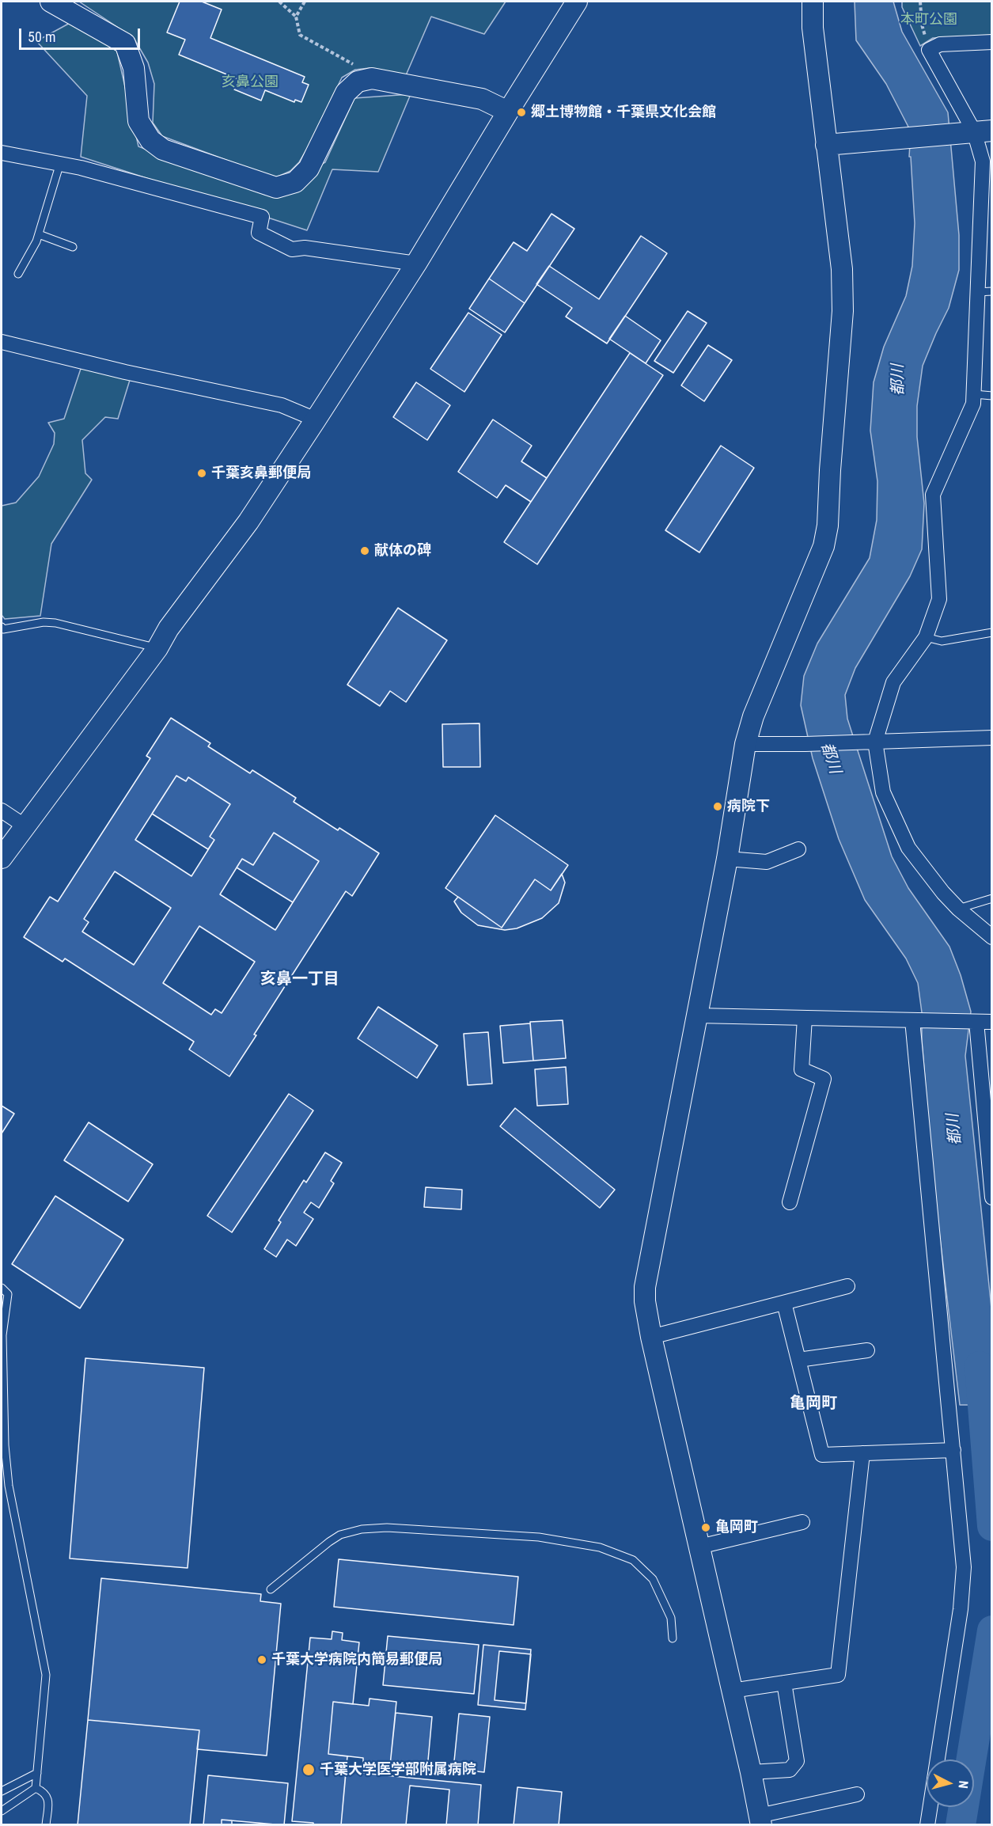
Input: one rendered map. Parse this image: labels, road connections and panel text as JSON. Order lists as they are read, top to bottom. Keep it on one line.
{"districts":["亥鼻一丁目","亀岡町"],"water":["都川"],"parks":["本町公園","亥鼻公園"],"places":["郷土博物館・千葉県文化会館","千葉亥鼻郵便局","献体の碑","病院下","亀岡町","千葉大学病院内簡易郵便局","千葉大学医学部附属病院"],"scale_bar":"50 m","north":"right"}
